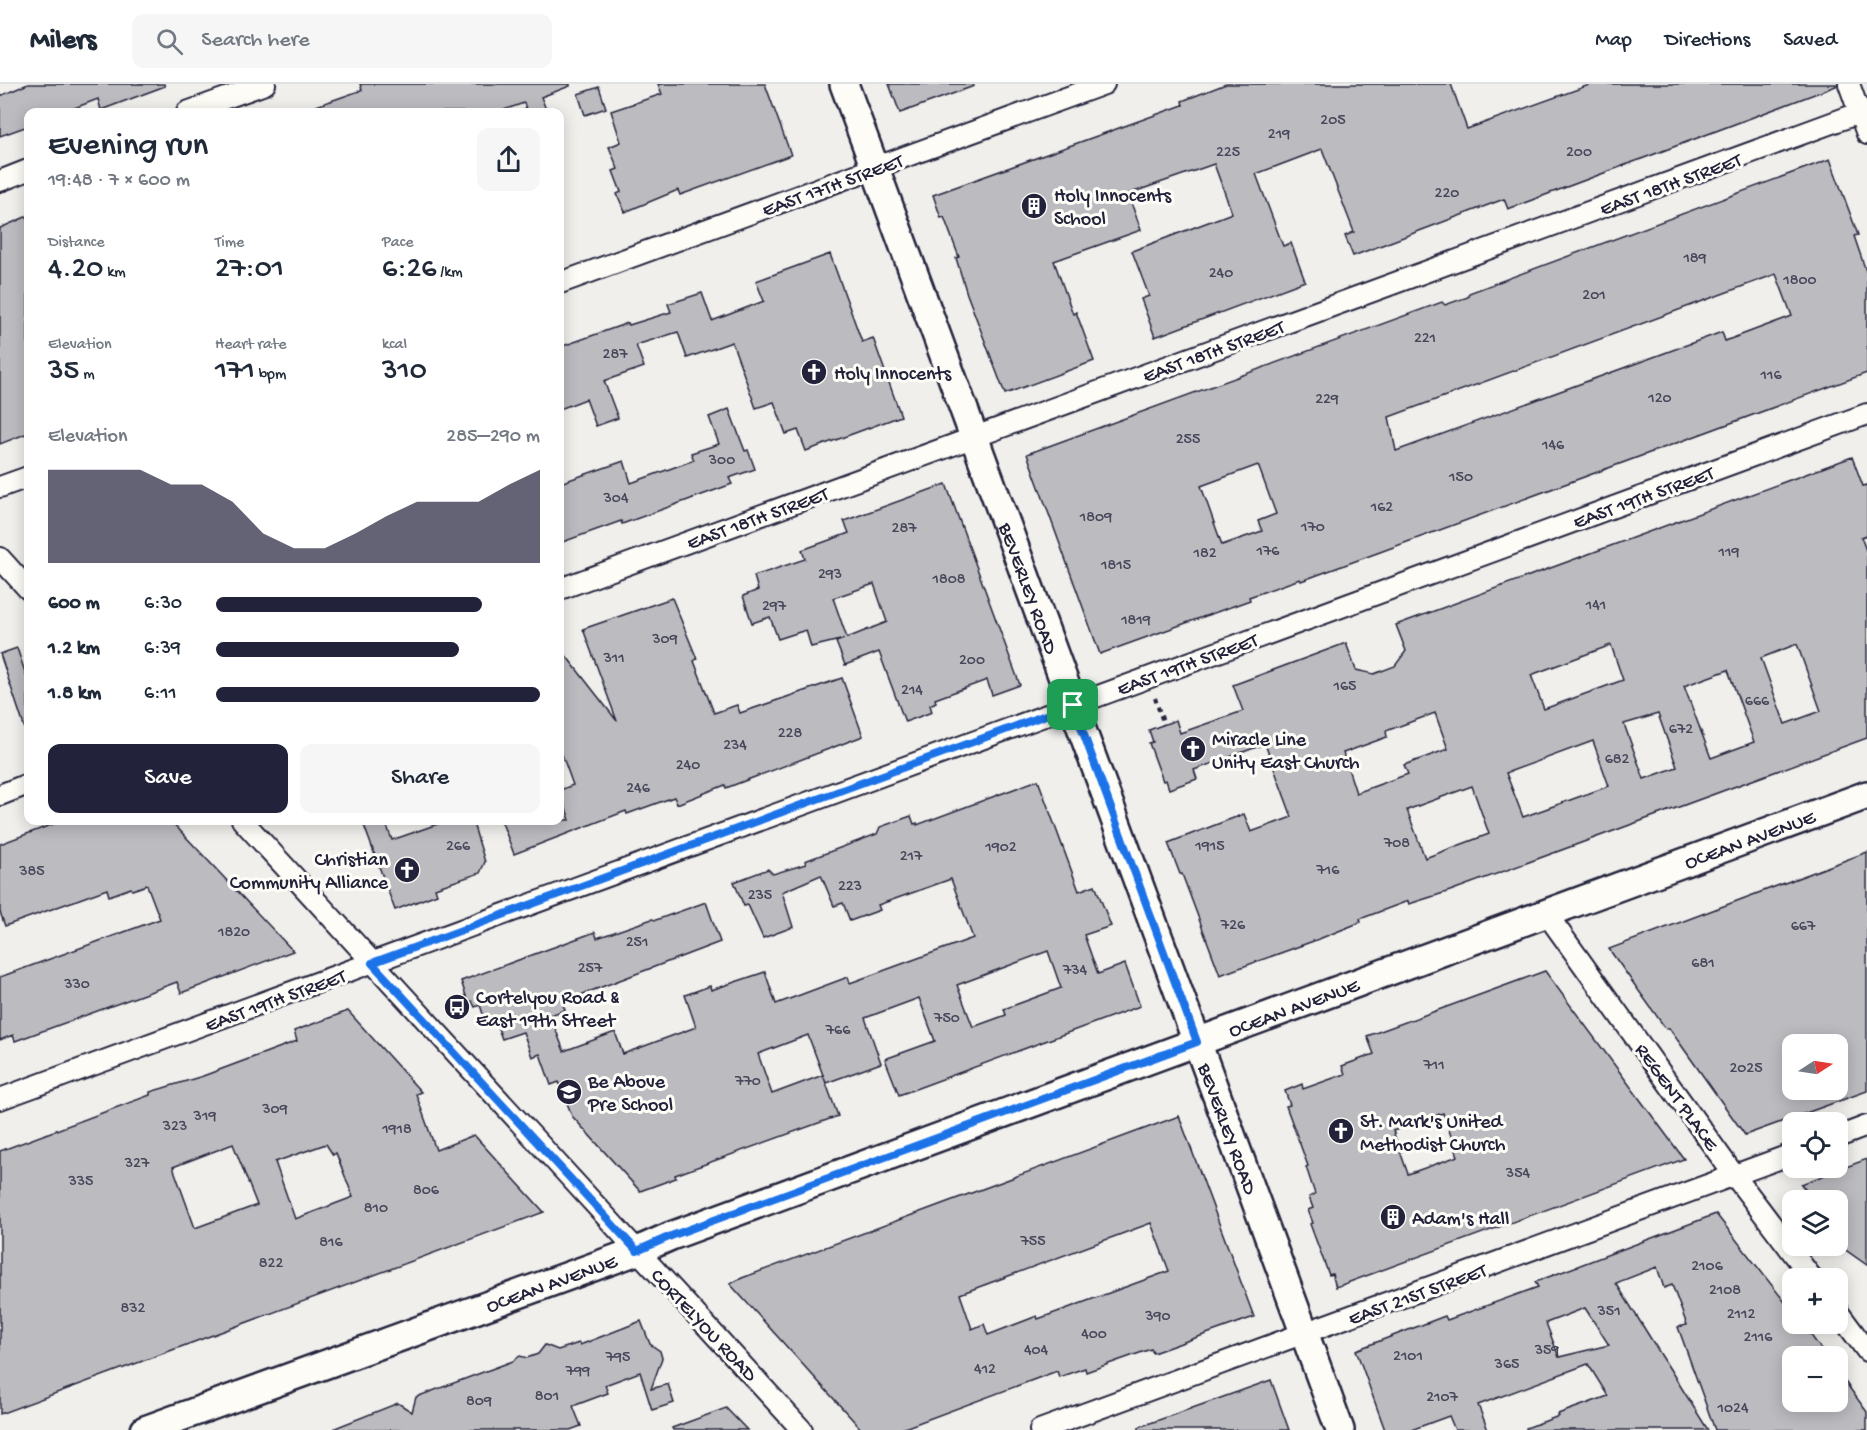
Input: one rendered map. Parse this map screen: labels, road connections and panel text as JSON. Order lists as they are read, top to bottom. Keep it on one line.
{"streets":{"main road":["BEVERLEY ROAD","OCEAN AVENUE"],"street":["EAST 18TH STREET","EAST 17TH STREET","EAST 19TH STREET","REGENT PLACE","EAST 21ST STREET","CORTELYOU ROAD"]},"crossings":[["EAST 18TH STREET","BEVERLEY ROAD"],["EAST 17TH STREET","BEVERLEY ROAD"],["EAST 19TH STREET","BEVERLEY ROAD"],["EAST 19TH STREET","CORTELYOU ROAD"],["BEVERLEY ROAD","OCEAN AVENUE"],["BEVERLEY ROAD","EAST 21ST STREET"],["OCEAN AVENUE","REGENT PLACE"],["OCEAN AVENUE","CORTELYOU ROAD"],["REGENT PLACE","EAST 21ST STREET"]],"places":{"building":["Holy Innocents School","Adam's Hall"],"church":["Holy Innocents","Miracle Line Unity East Church","Christian Community Alliance","St. Mark's United Methodist Church"],"bus stop":["Cortelyou Road & East 19th Street"],"school or university":["Be Above Pre School"]},"house_numbers":["205","219","225","200","220","189","240","1800","201","221","287","116","120","229","255","146","300","150","304","162","1809","170","287","176","119","182","1815","293","1808","141","297","1819","309","311","200","165","214","666","672","228","234","682","240","246","708","266","1915","1902","217","716","385","223","235","726","667","1820","251","681","257","734","330","750","766","711","2025","770","309","319","323","1918","327","354","335","806","810","755","816","822","2106","2108","832","351","2112","390","400","2116","404","359","2101","795","365","412","799","801","2107","809","1024"],"north":"right","page":{"header":"Milers","search":"Search here","nav":["Map","Directions","Saved"],"heading":["Evening run","19:48 · 7 × 600 m"],"stats":[["Distance","4.20 km"],["Time","27:01"],["Pace","6:26 /km"],["Elevation","35 m"],["Heart rate","171 bpm"],["kcal","310"]],"chart":["Elevation","285–290 m"],"list":[{"name":"600 m","note":"6:30"},{"name":"1.2 km","note":"6:39"},{"name":"1.8 km","note":"6:11"}],"buttons":["Save","Share"],"map_buttons":["+","−"]}}
